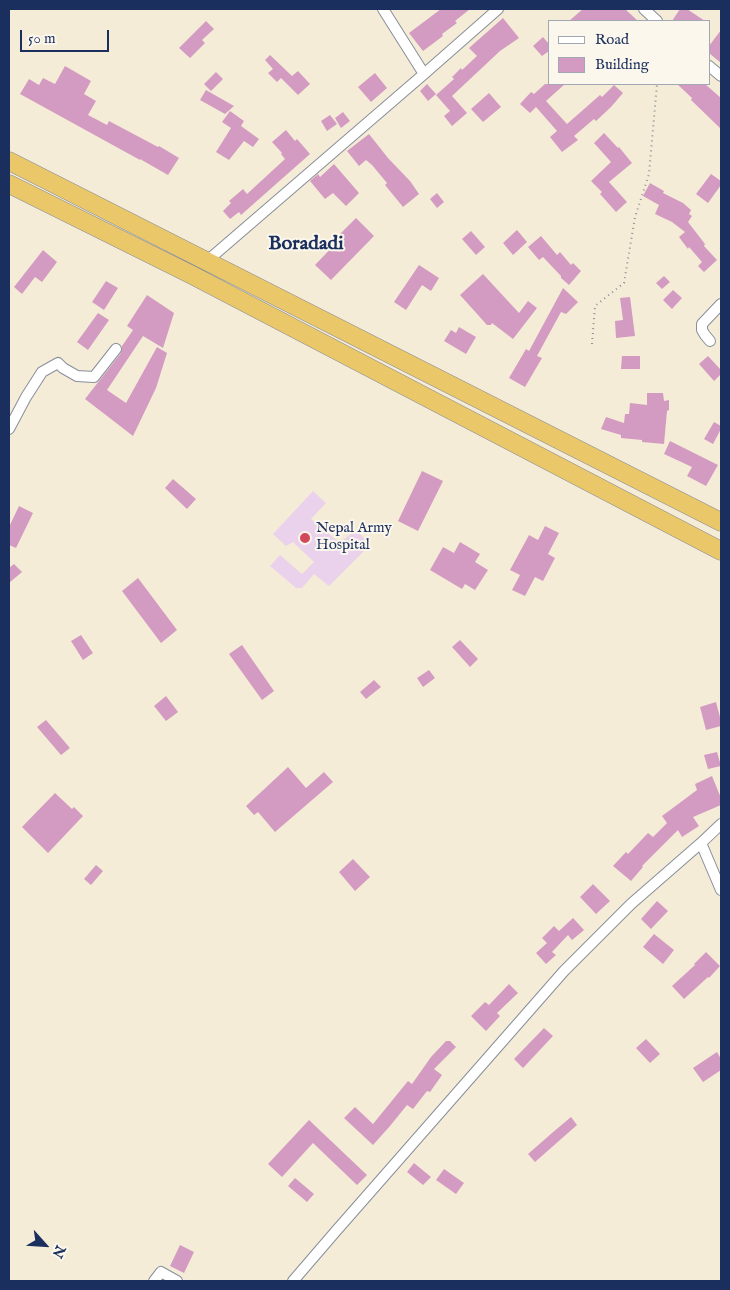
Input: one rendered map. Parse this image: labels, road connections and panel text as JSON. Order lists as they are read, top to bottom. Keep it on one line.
{"districts":["Boradadi"],"places":["Nepal Army Hospital"],"legend":["Road","Building"],"scale_bar":"50 m","north":"bottom right"}
